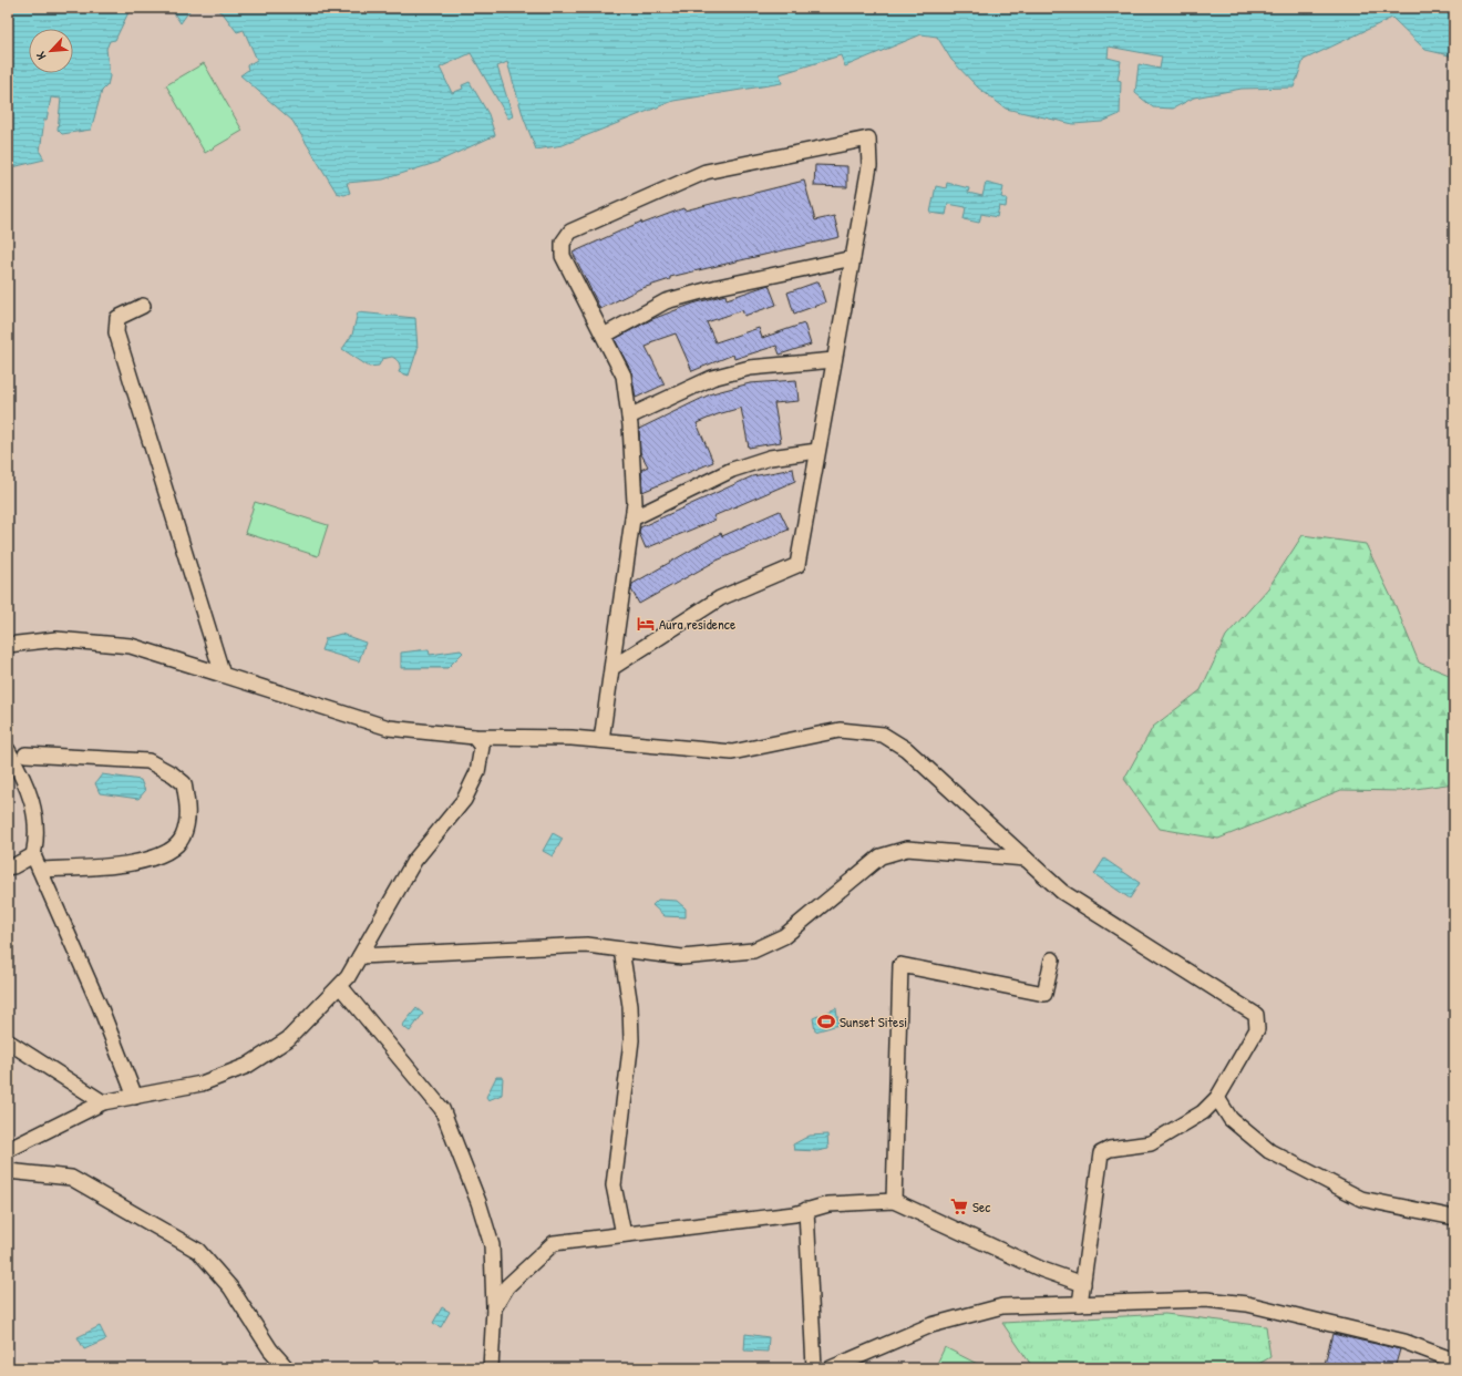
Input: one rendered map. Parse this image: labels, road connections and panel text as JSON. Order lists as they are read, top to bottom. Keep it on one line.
{"places":{"hotel":["Aura residence"],"sports":["Sunset Sitesi"],"supermarket":["Sec"]},"north":"bottom left"}
